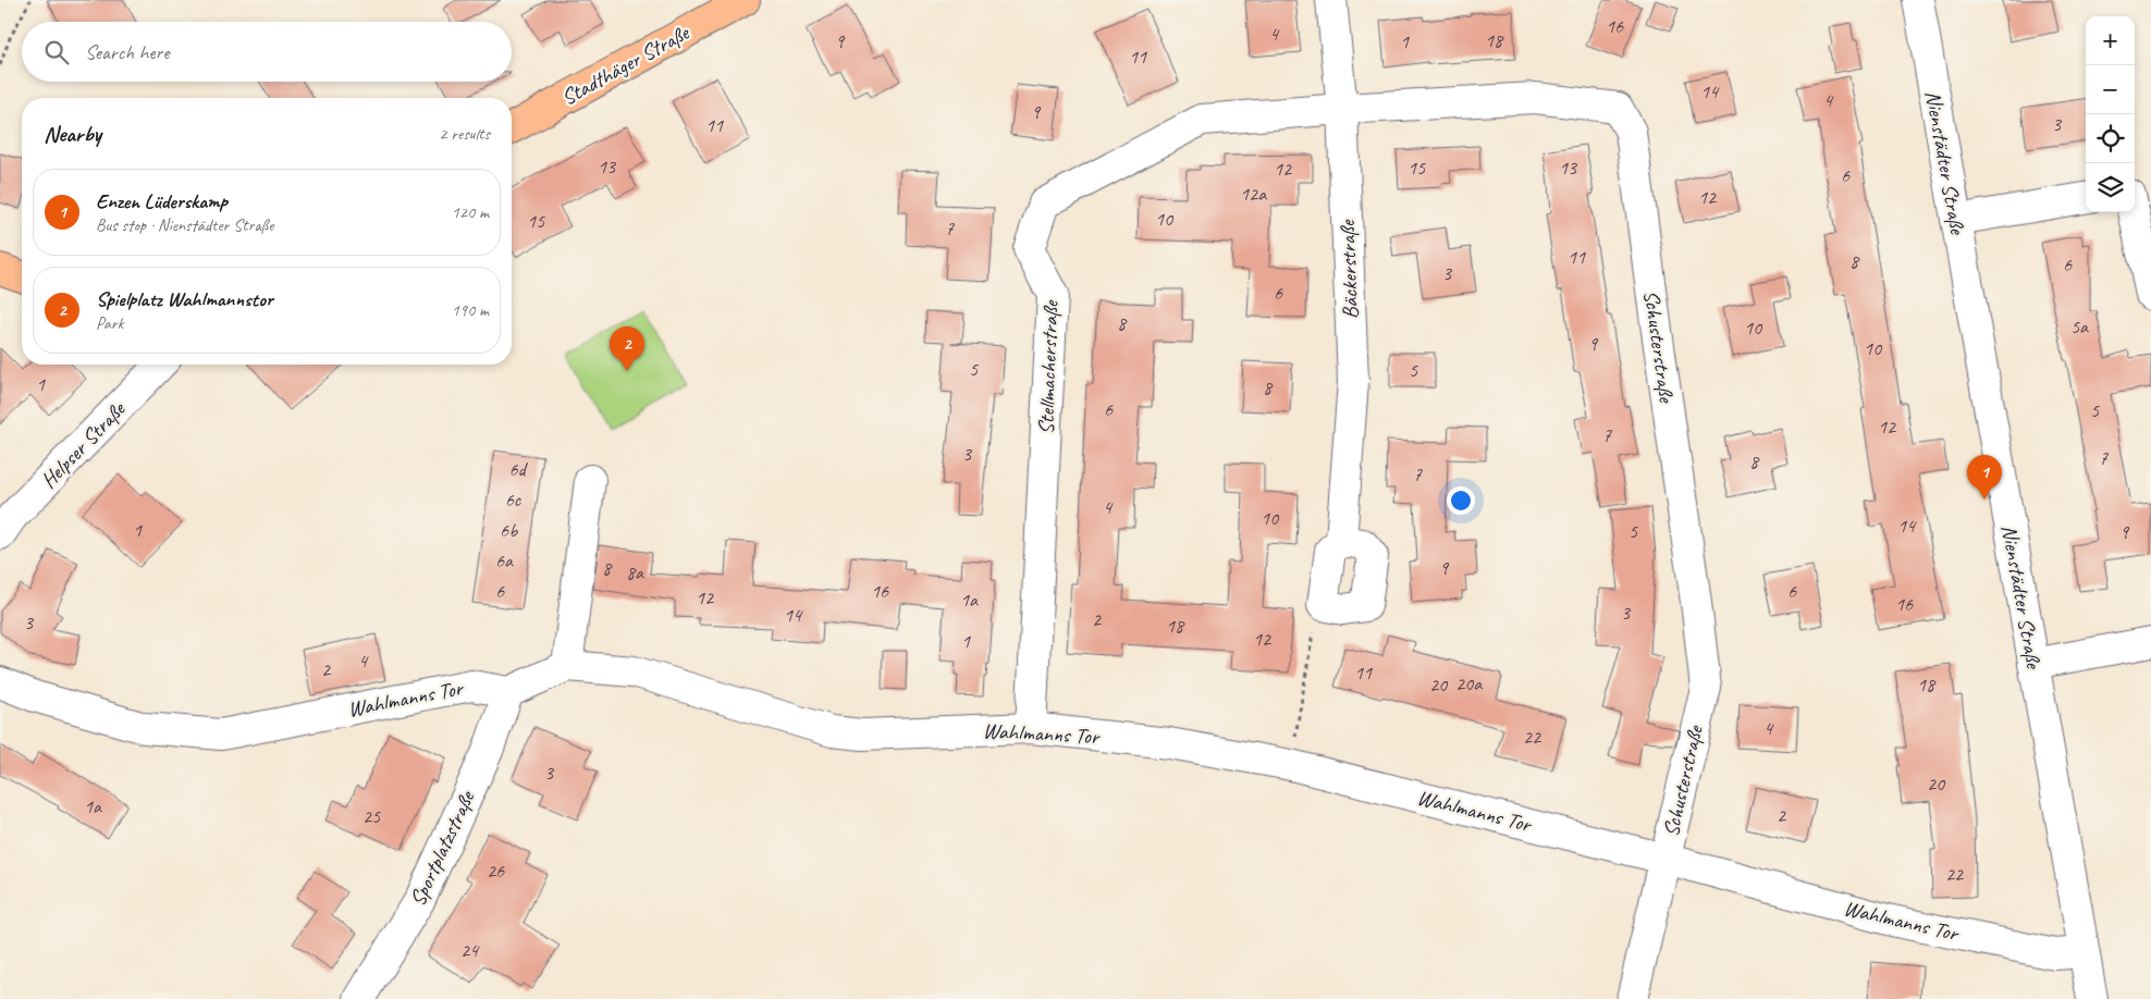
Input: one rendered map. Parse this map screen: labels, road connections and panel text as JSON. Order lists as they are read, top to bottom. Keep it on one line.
{"streets":{"main road":["Stadthäger Straße"],"street":["Nienstädter Straße","Bäckerstraße","Schusterstraße","Stellmacherstraße","Helpser Straße","Wahlmanns Tor","Sportplatzstraße"]},"crossings":[["Nienstädter Straße","Wahlmanns Tor"],["Bäckerstraße","Schusterstraße"],["Bäckerstraße","Stellmacherstraße"],["Schusterstraße","Stellmacherstraße"],["Schusterstraße","Wahlmanns Tor"],["Stellmacherstraße","Wahlmanns Tor"],["Wahlmanns Tor","Sportplatzstraße"]],"house_numbers":["16","4","18","9","1","11","14","4","9","3","11","13","15","13","12","6","12a","12","10","15","7","11","8","6","3","6","8","5a","10","9","10","5","5","1","8","6","5","12","7","3","7","8","6d","7","6c","4","10","14","1","6b","5","9","6a","8","9","8a","6","16","6","12","1a","16","3","14","2","3","18","12","1","4","2","11","20a","20","18","4","22","3","20","1a","2","25","26","22","24"],"page":{"map_buttons":["+","−"],"search":"Search here","heading":["Nearby","2 results"],"list":[{"mark":"1","name":"Enzen Lüderskamp","note":"Bus stop · Nienstädter Straße","value":"120 m"},{"mark":"2","name":"Spielplatz Wahlmannstor","note":"Park","value":"190 m"}],"pins":["2","1"]}}
